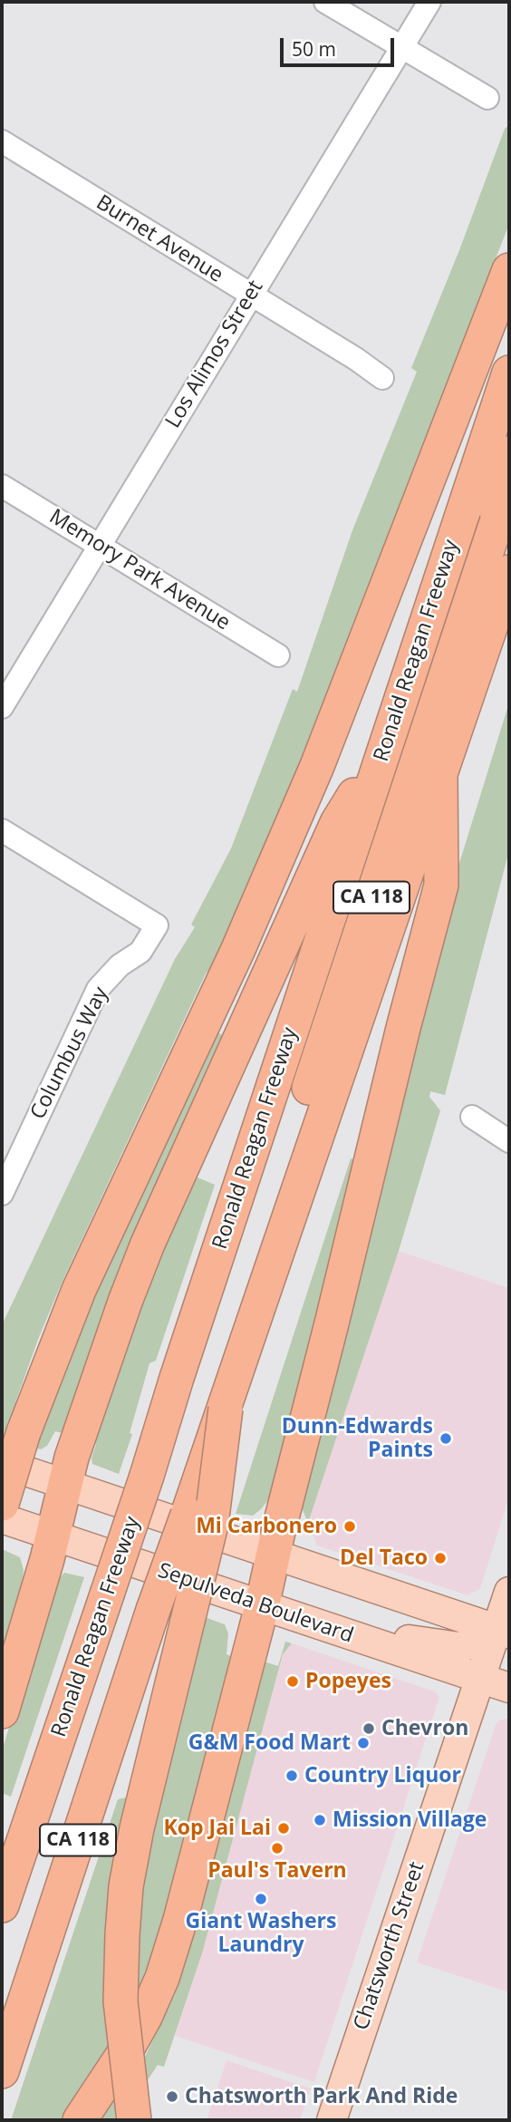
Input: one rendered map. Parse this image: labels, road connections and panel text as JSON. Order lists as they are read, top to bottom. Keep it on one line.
{"streets":{"highway":["Ronald Reagan Freeway","CA 118"],"main road":["Sepulveda Boulevard","Chatsworth Street"],"street":["Burnet Avenue","Los Alimos Street","Memory Park Avenue","Columbus Way"]},"crossings":[["Burnet Avenue","Los Alimos Street"],["Los Alimos Street","Memory Park Avenue"],["Ronald Reagan Freeway","CA 118"],["Sepulveda Boulevard","Chatsworth Street"]],"places":["Dunn-Edwards Paints","Mi Carbonero","Del Taco","Popeyes","Chevron","G&M Food Mart","Country Liquor","Mission Village","Kop Jai Lai","Paul's Tavern","Giant Washers Laundry","Chatsworth Park And Ride"],"scale_bar":"50 m"}
